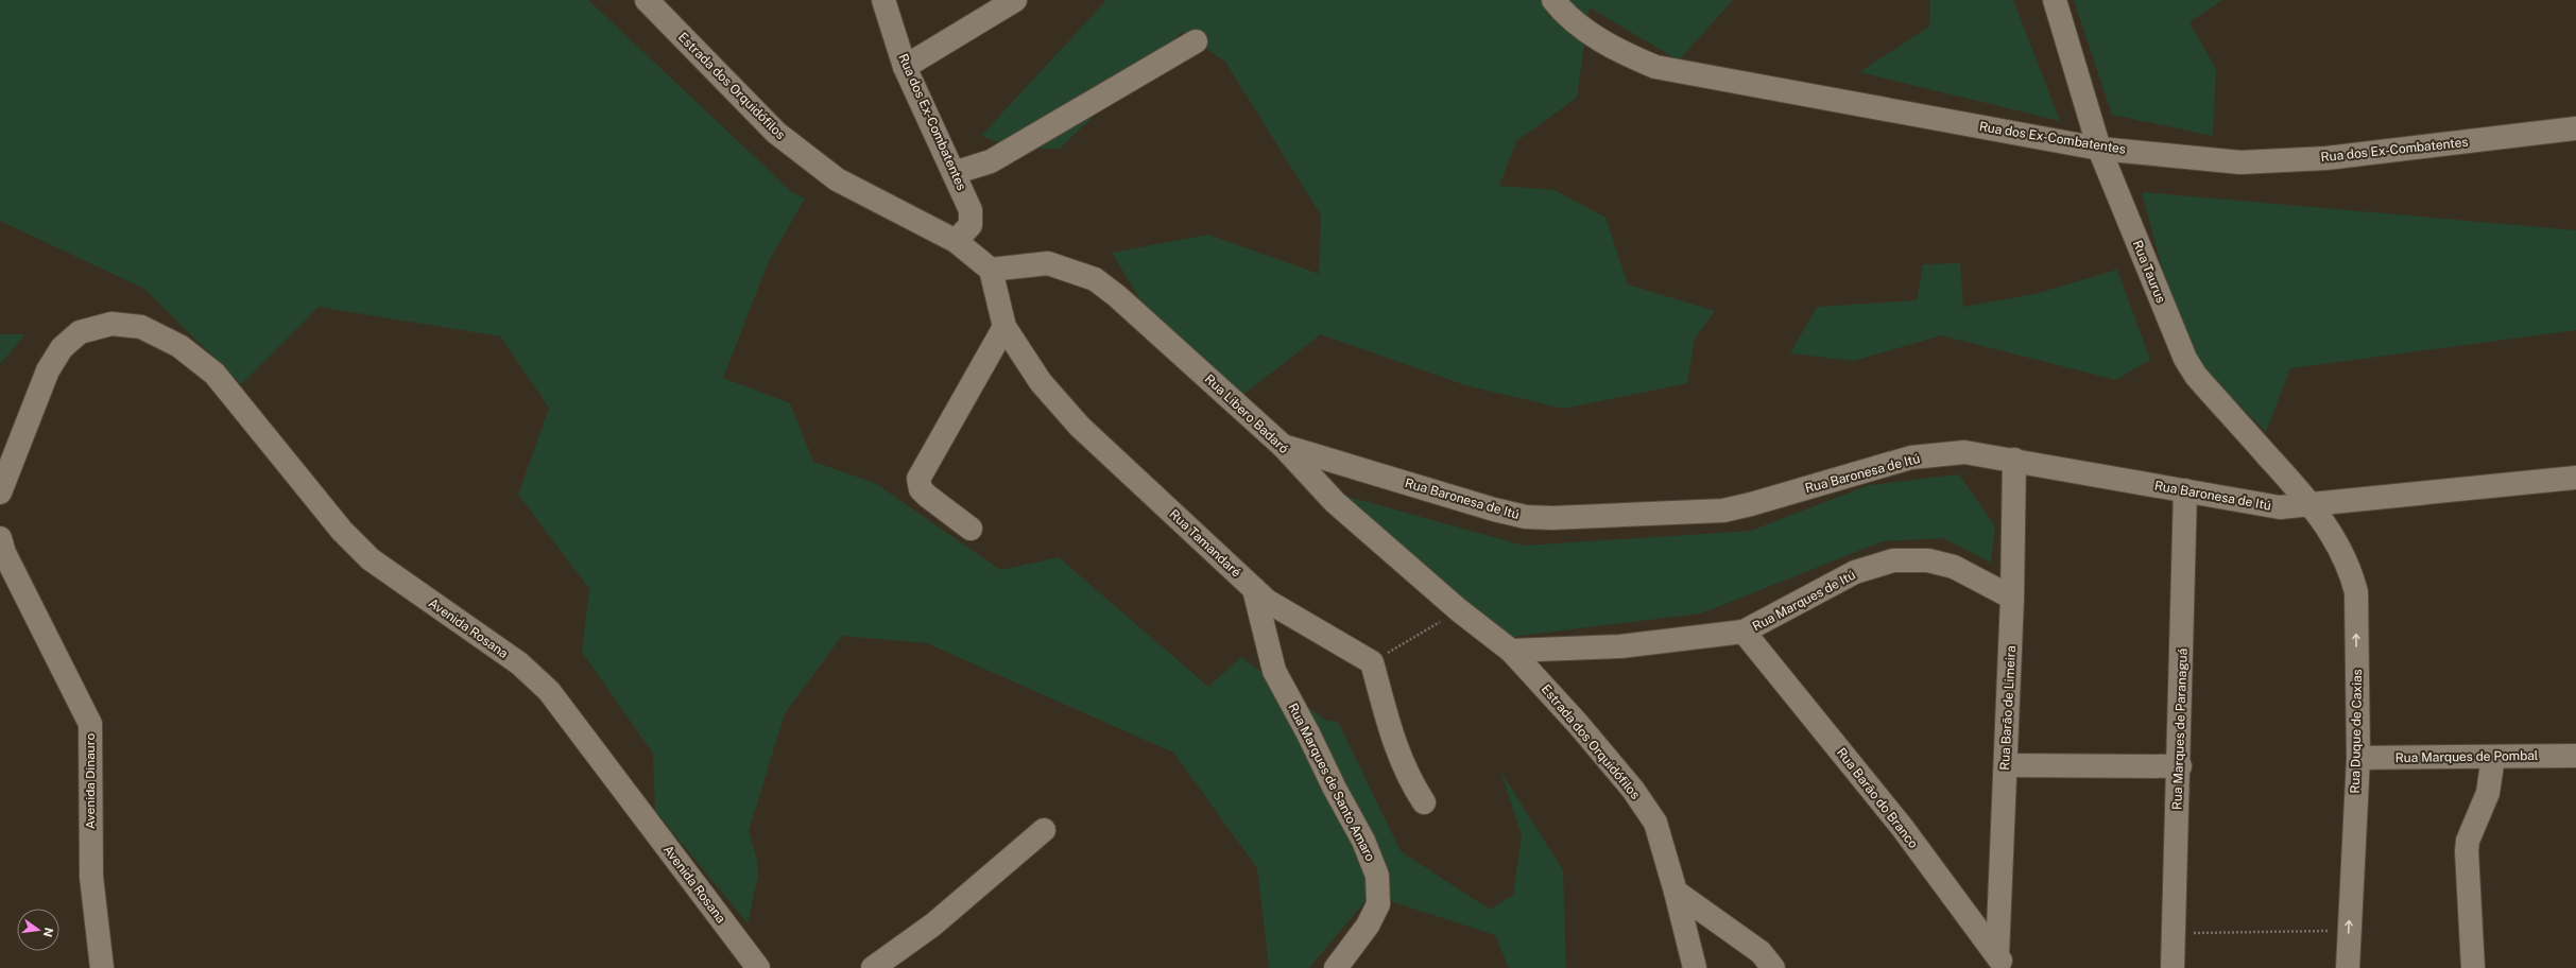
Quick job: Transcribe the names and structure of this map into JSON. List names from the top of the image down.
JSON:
{
  "streets": {
    "street": [
      "Estrada dos Orquidófilos",
      "Rua dos Ex-Combatentes",
      "Rua Taurus",
      "Rua Libero Badaró",
      "Rua Baronesa de Itú",
      "Rua Tamandaré",
      "Rua Marques de Itú",
      "Avenida Rosana",
      "Rua Barão de Limeira",
      "Rua Marques de Paranaguá",
      "Rua Duque de Caxias",
      "Rua Marques de Pombal",
      "Avenida Dinauro",
      "Rua Marques de Santo Amaro",
      "Rua Barão do Branco"
    ]
  },
  "crossings": [
    ["Estrada dos Orquidófilos", "Rua dos Ex-Combatentes"],
    ["Estrada dos Orquidófilos", "Rua Libero Badaró"],
    ["Estrada dos Orquidófilos", "Rua Marques de Itú"],
    ["Rua dos Ex-Combatentes", "Rua Taurus"],
    ["Rua Taurus", "Rua Baronesa de Itú"],
    ["Rua Taurus", "Rua Duque de Caxias"],
    ["Rua Libero Badaró", "Rua Baronesa de Itú"],
    ["Rua Libero Badaró", "Rua Tamandaré"],
    ["Rua Libero Badaró", "Rua Marques de Itú"],
    ["Rua Baronesa de Itú", "Rua Barão de Limeira"],
    ["Rua Baronesa de Itú", "Rua Marques de Paranaguá"],
    ["Rua Baronesa de Itú", "Rua Duque de Caxias"],
    ["Rua Tamandaré", "Rua Marques de Santo Amaro"],
    ["Rua Marques de Itú", "Rua Barão de Limeira"],
    ["Rua Marques de Itú", "Rua Barão do Branco"],
    ["Rua Barão de Limeira", "Rua Barão do Branco"],
    ["Rua Duque de Caxias", "Rua Marques de Pombal"]
  ],
  "north": "right"
}
